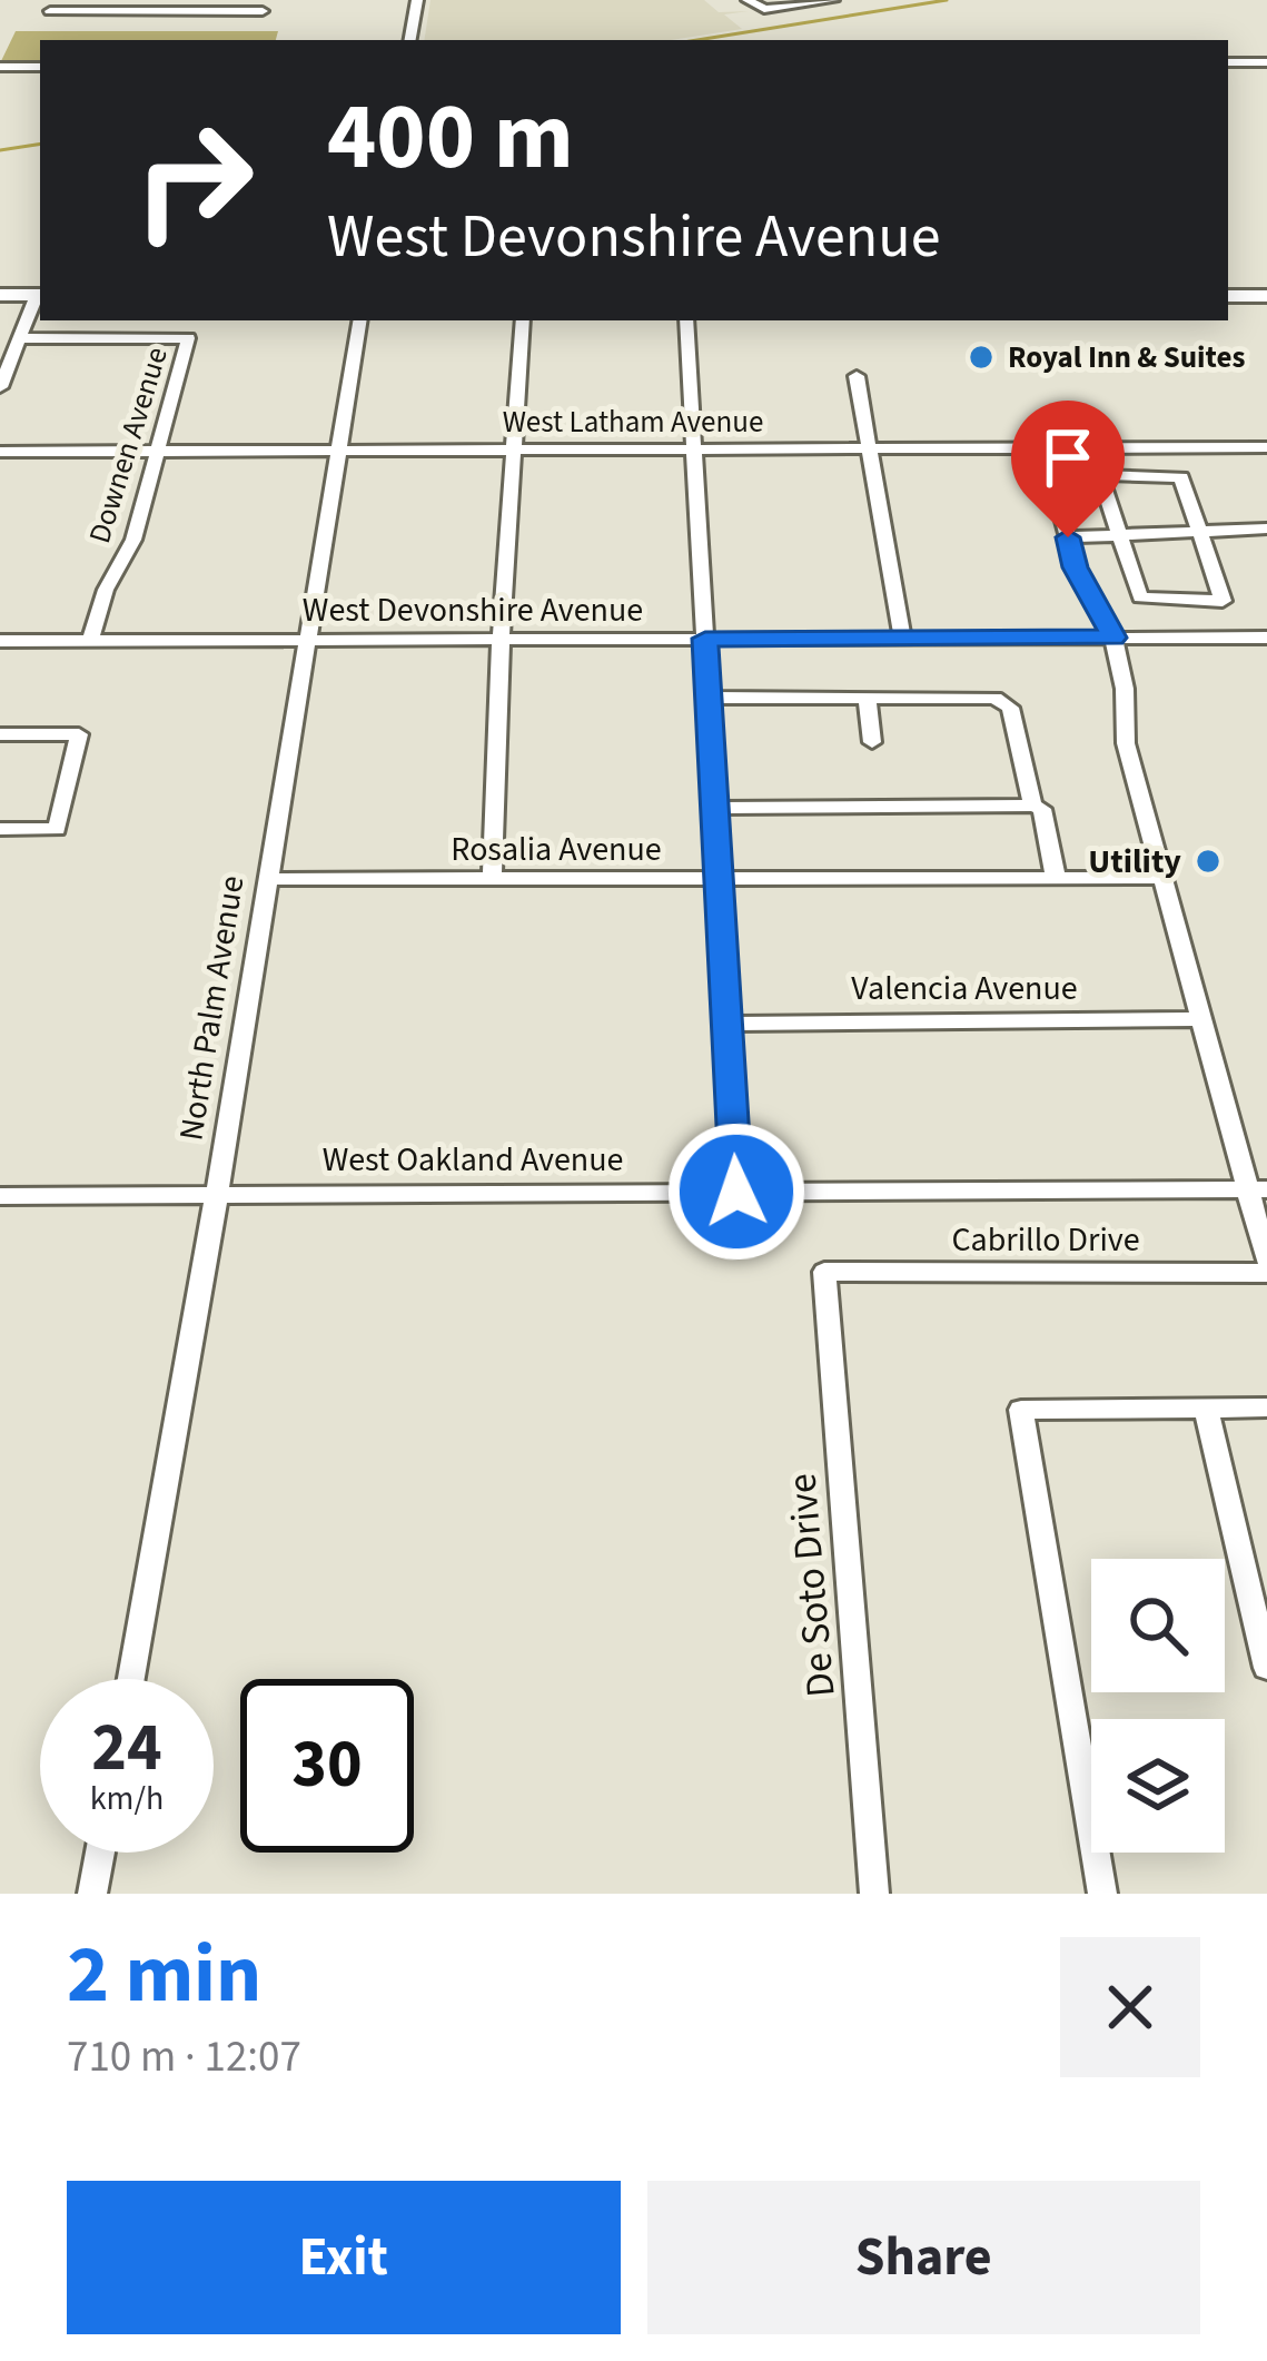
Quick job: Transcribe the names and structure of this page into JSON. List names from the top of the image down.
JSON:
{
  "streets": {
    "street": [
      "West Latham Avenue",
      "Downen Avenue",
      "West Devonshire Avenue",
      "Rosalia Avenue",
      "Valencia Avenue",
      "North Palm Avenue",
      "West Oakland Avenue",
      "Cabrillo Drive",
      "De Soto Drive"
    ]
  },
  "crossings": [
    ["West Latham Avenue", "Downen Avenue"],
    ["West Latham Avenue", "North Palm Avenue"],
    ["Downen Avenue", "West Devonshire Avenue"],
    ["West Devonshire Avenue", "North Palm Avenue"],
    ["Rosalia Avenue", "North Palm Avenue"],
    ["North Palm Avenue", "West Oakland Avenue"],
    ["Cabrillo Drive", "De Soto Drive"]
  ],
  "places": ["Royal Inn & Suites", "Utility"],
  "page": {
    "turn": ["400 m", "West Devonshire Avenue"],
    "speed": "24 km/h",
    "limit": "30",
    "heading": ["2 min", "710 m · 12:07"],
    "buttons": ["Exit", "Share"]
  }
}
